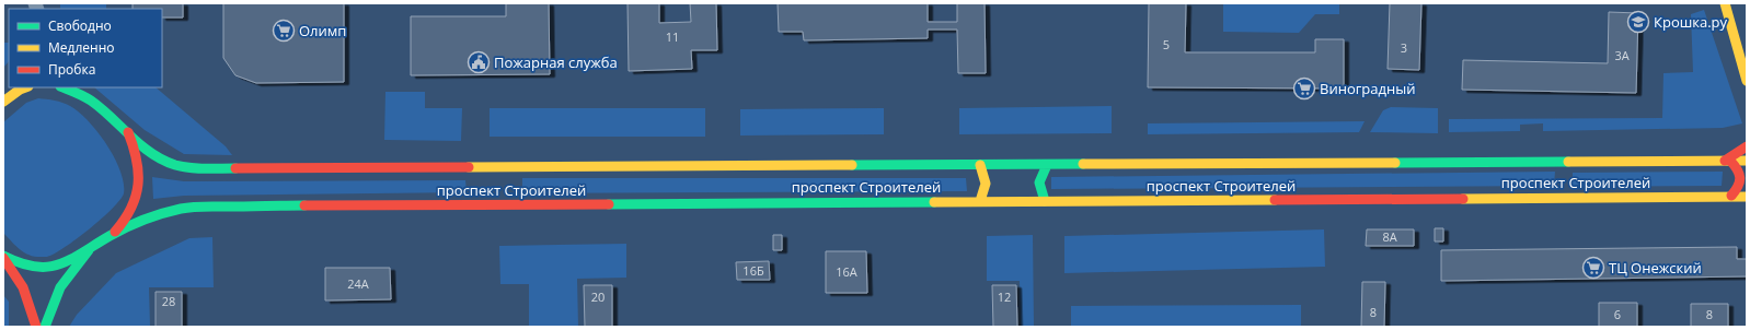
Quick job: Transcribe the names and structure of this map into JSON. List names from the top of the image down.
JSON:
{
  "streets": {
    "main road": ["проспект Строителей"]
  },
  "places": {
    "school or university": ["Крошка.ру"],
    "supermarket": ["Олимп", "Виноградный", "ТЦ Онежский"],
    "public building": ["Пожарная служба"]
  },
  "house_numbers": [
    "11",
    "5",
    "3",
    "3А",
    "8А",
    "16Б",
    "16А",
    "24А",
    "20",
    "12",
    "28",
    "8",
    "6",
    "8"
  ],
  "legend": ["Свободно", "Медленно", "Пробка"]
}
